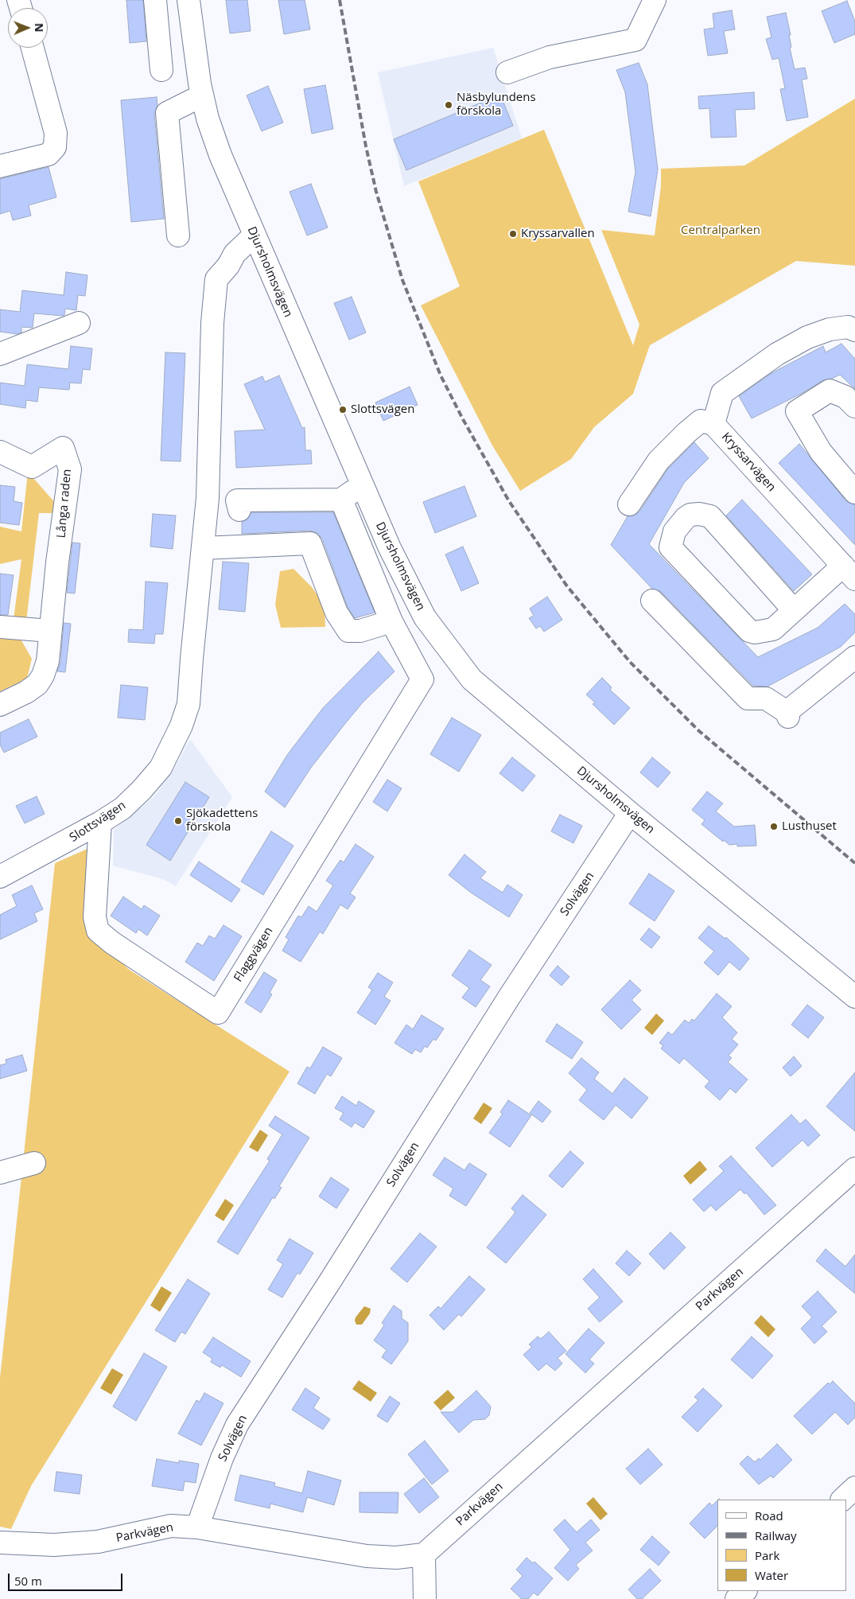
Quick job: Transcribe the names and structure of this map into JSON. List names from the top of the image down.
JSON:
{
  "streets": {
    "street": [
      "Djursholmsvägen",
      "Kryssarvägen",
      "Långa raden",
      "Slottsvägen",
      "Solvägen",
      "Flaggvägen",
      "Parkvägen"
    ]
  },
  "crossings": [
    ["Djursholmsvägen", "Slottsvägen"],
    ["Djursholmsvägen", "Solvägen"],
    ["Slottsvägen", "Flaggvägen"],
    ["Solvägen", "Parkvägen"]
  ],
  "parks": ["Centralparken"],
  "places": [
    "Näsbylundens förskola",
    "Kryssarvallen",
    "Slottsvägen",
    "Sjökadettens förskola",
    "Lusthuset"
  ],
  "legend": [
    "Road",
    "Railway",
    "Park",
    "Water"
  ],
  "scale_bar": "50 m",
  "north": "right"
}
